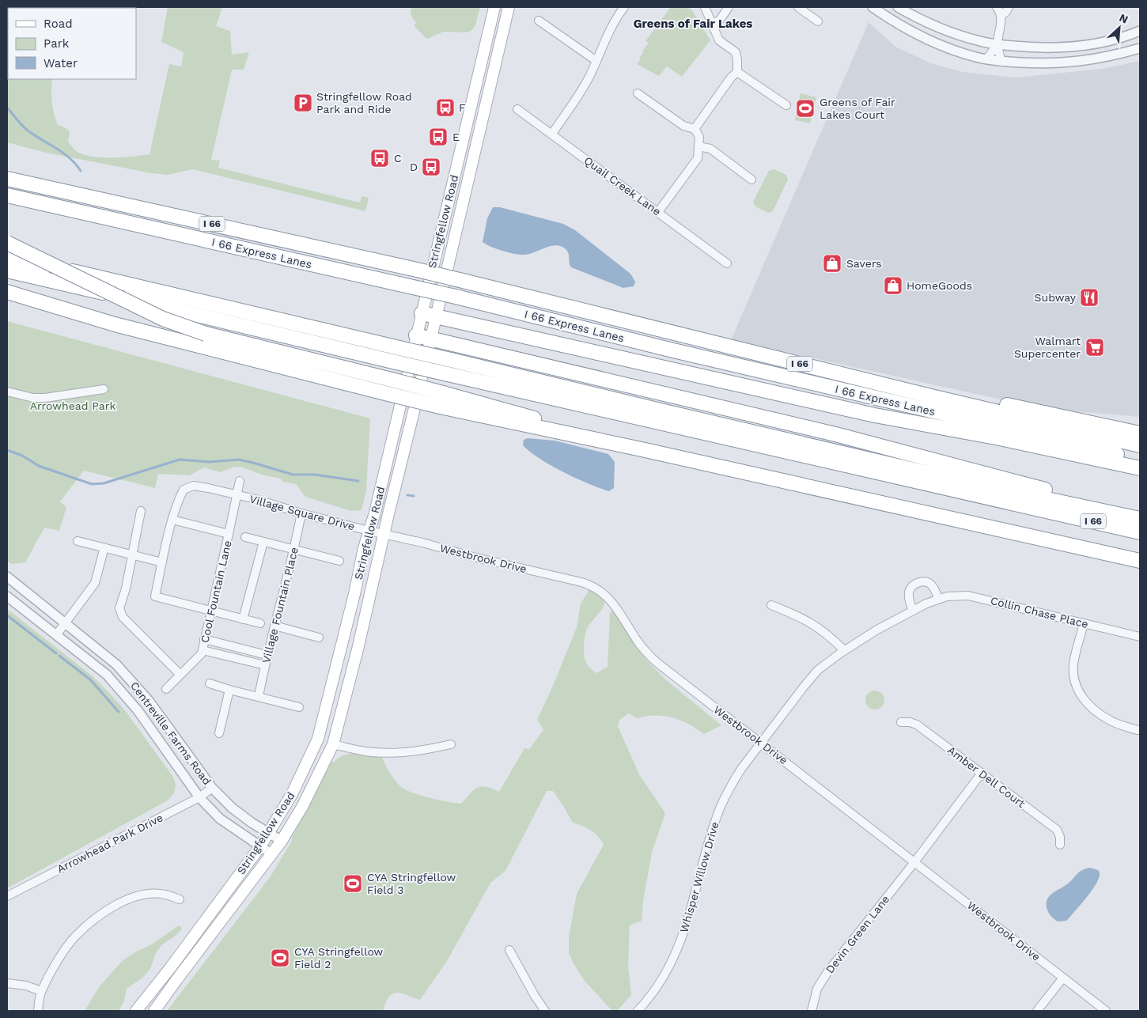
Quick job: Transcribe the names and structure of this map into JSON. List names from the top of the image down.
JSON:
{
  "streets": {
    "highway": ["I 66", "I 66 Express Lanes"],
    "main road": ["Stringfellow Road"],
    "street": [
      "Quail Creek Lane",
      "Village Square Drive",
      "Westbrook Drive",
      "Cool Fountain Lane",
      "Village Fountain Place",
      "Collin Chase Place",
      "Centreville Farms Road",
      "Amber Dell Court",
      "Arrowhead Park Drive",
      "Whisper Willow Drive",
      "Devin Green Lane"
    ]
  },
  "crossings": [
    ["Stringfellow Road", "Village Square Drive"],
    ["Stringfellow Road", "Westbrook Drive"],
    ["Stringfellow Road", "Centreville Farms Road"],
    ["Village Square Drive", "Westbrook Drive"],
    ["Village Square Drive", "Cool Fountain Lane"],
    ["Village Square Drive", "Village Fountain Place"],
    ["Westbrook Drive", "Collin Chase Place"],
    ["Westbrook Drive", "Whisper Willow Drive"],
    ["Westbrook Drive", "Devin Green Lane"],
    ["Collin Chase Place", "Whisper Willow Drive"],
    ["Centreville Farms Road", "Arrowhead Park Drive"],
    ["Amber Dell Court", "Devin Green Lane"]
  ],
  "districts": ["Greens of Fair Lakes"],
  "parks": ["Arrowhead Park"],
  "places": {
    "parking": ["Stringfellow Road Park and Ride"],
    "bus stop": [
      "F",
      "E",
      "C",
      "D"
    ],
    "sports": ["Greens of Fair Lakes Court", "CYA Stringfellow Field 3", "CYA Stringfellow Field 2"],
    "shop": ["Savers", "HomeGoods"],
    "restaurant": ["Subway"],
    "supermarket": ["Walmart Supercenter"]
  },
  "legend": ["Road", "Park", "Water"],
  "north": "top right"
}
